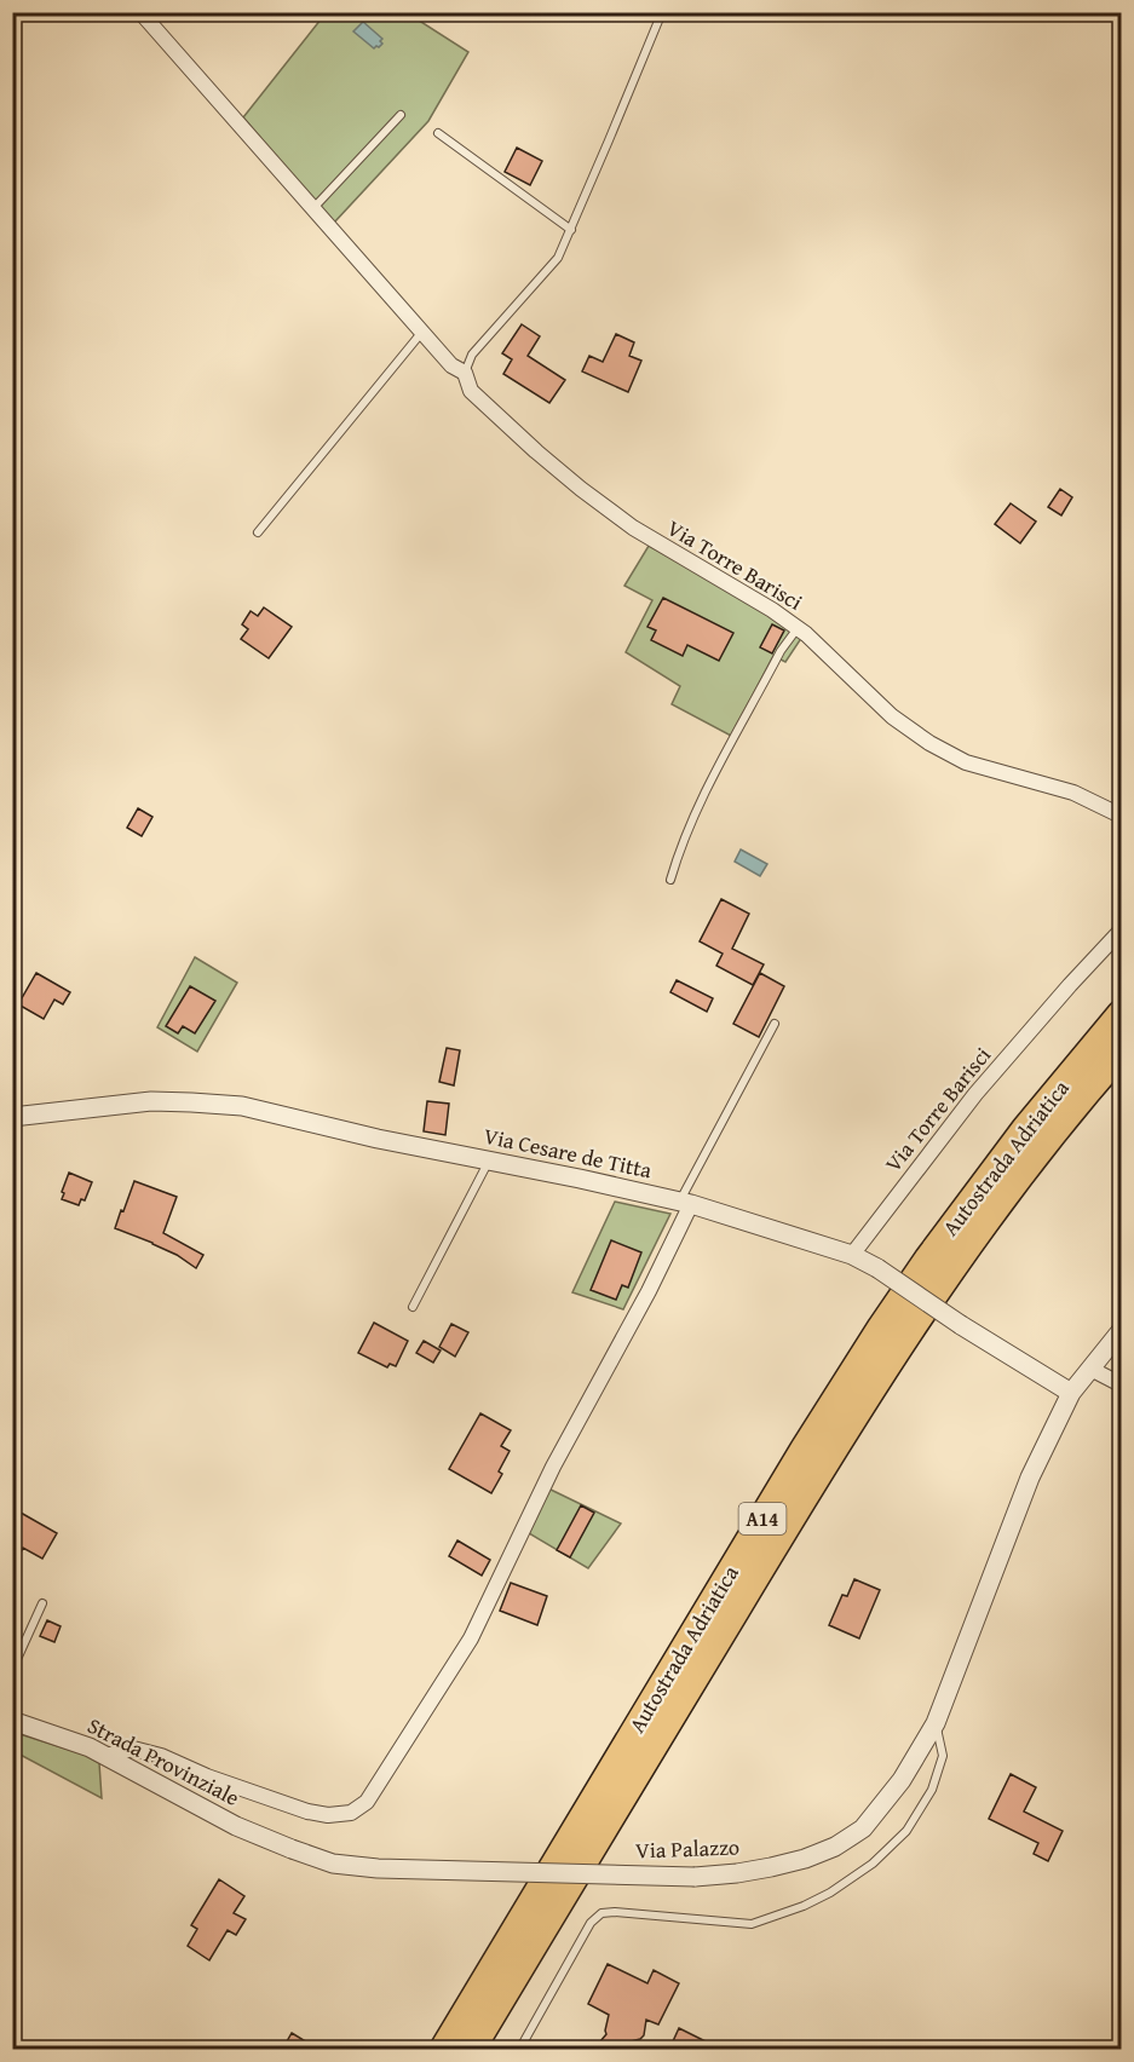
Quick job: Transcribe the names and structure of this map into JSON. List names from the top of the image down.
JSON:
{
  "streets": {
    "highway": ["Autostrada Adriatica", "A14"],
    "street": [
      "Via Torre Barisci",
      "Via Cesare de Titta",
      "Strada Provinziale",
      "Via Palazzo"
    ]
  },
  "crossings": [
    ["Via Torre Barisci", "Via Cesare de Titta"],
    ["Via Cesare de Titta", "Via Palazzo"],
    ["Strada Provinziale", "Via Palazzo"]
  ]
}
